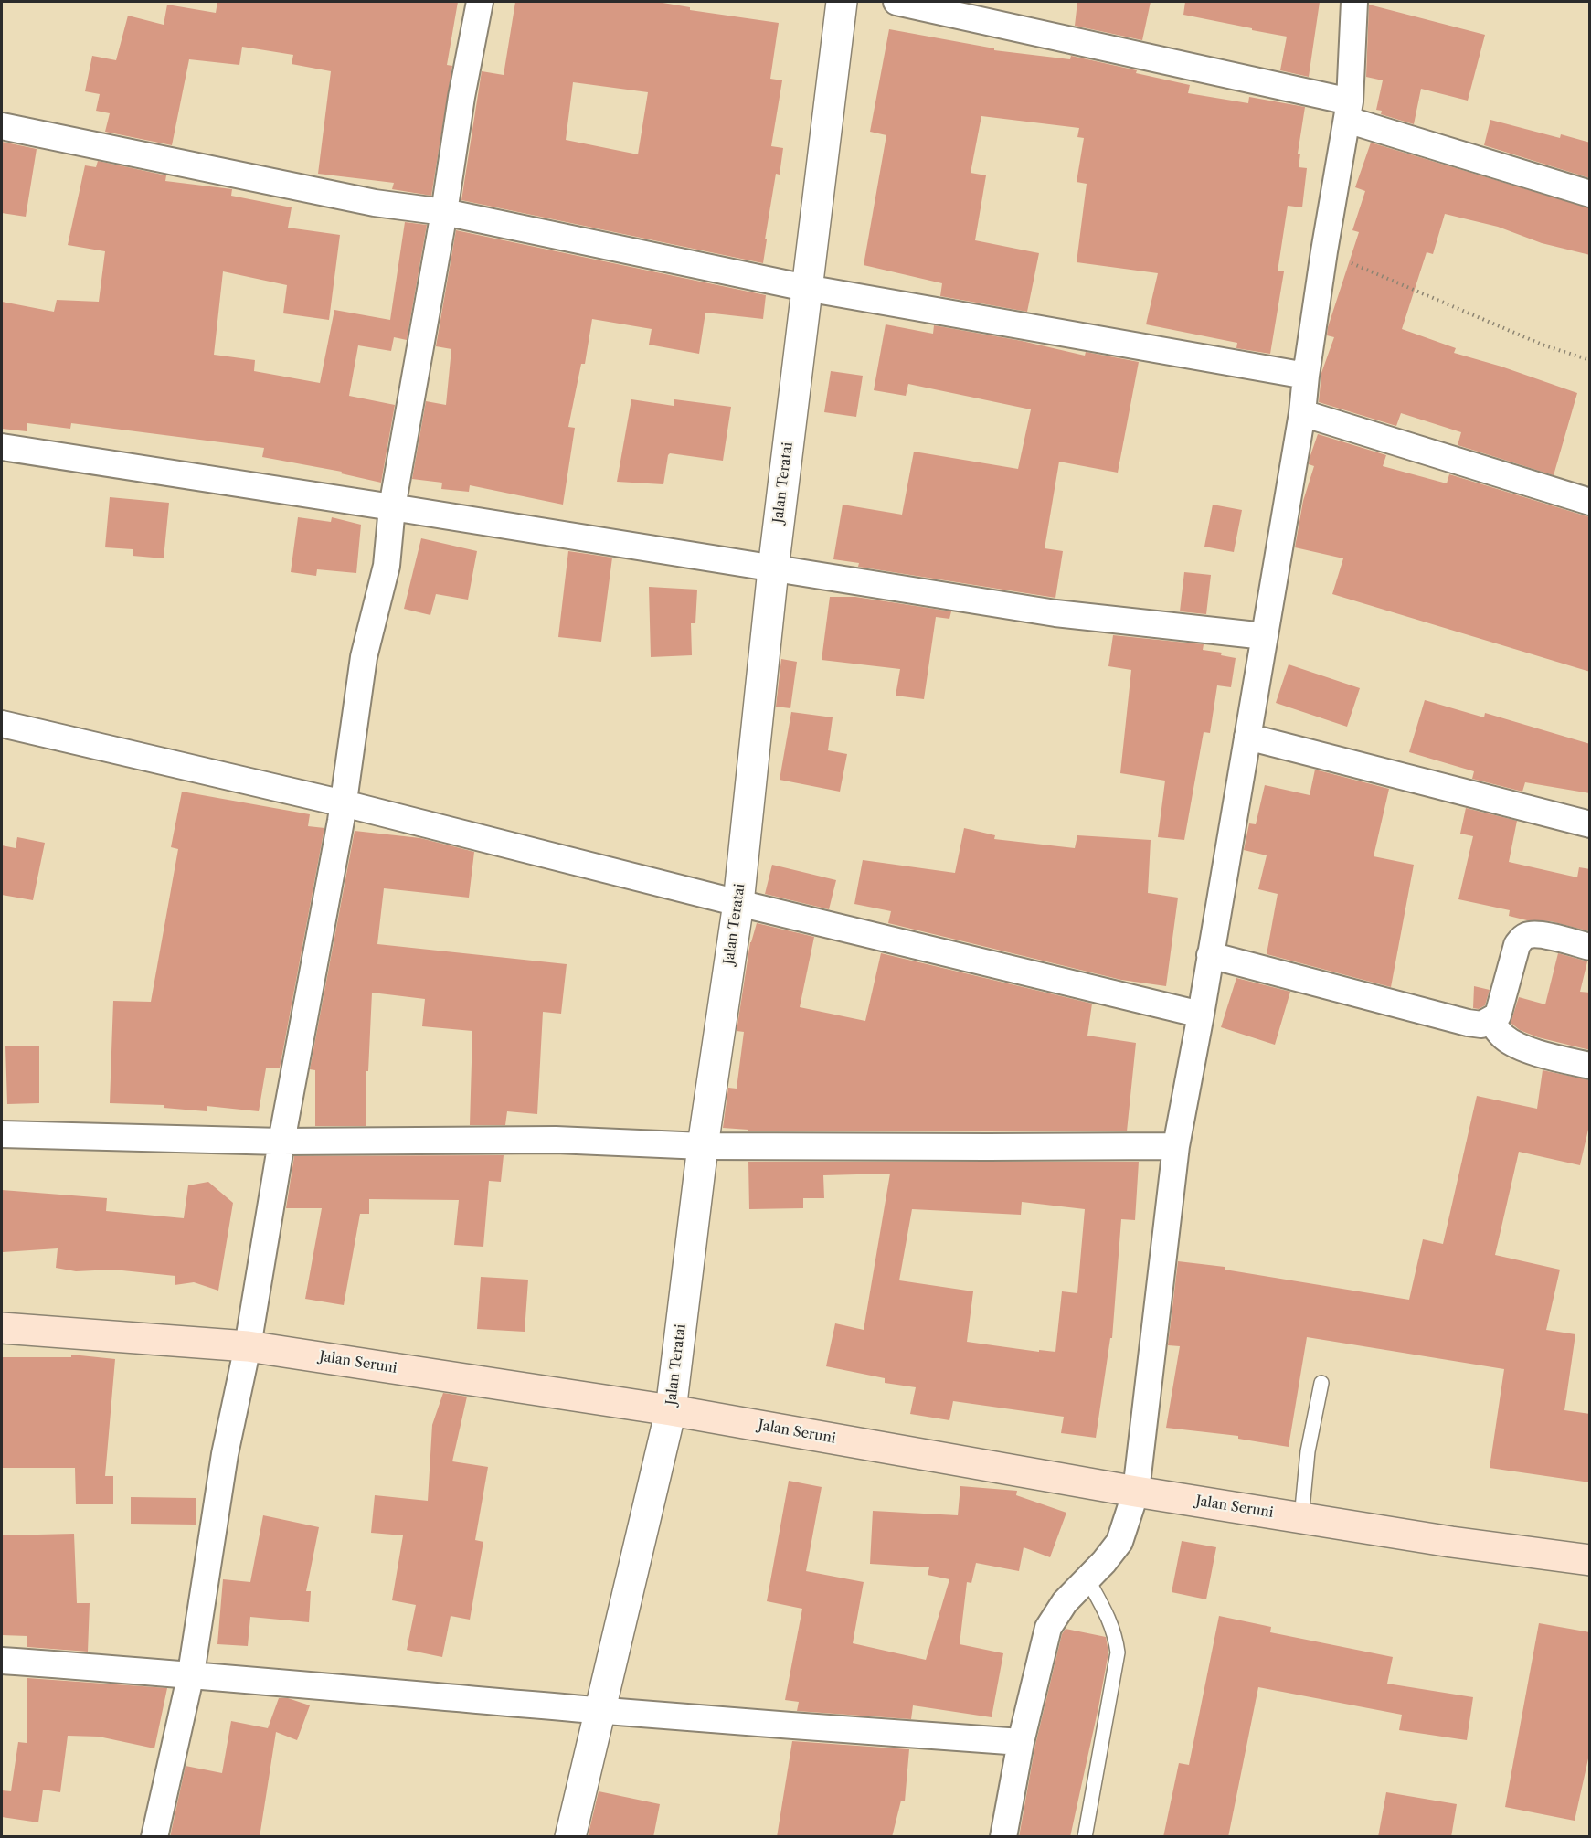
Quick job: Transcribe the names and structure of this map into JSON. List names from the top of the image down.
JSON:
{
  "streets": {
    "main road": ["Jalan Seruni"],
    "street": ["Jalan Teratai"]
  },
  "crossings": [
    ["Jalan Teratai", "Jalan Seruni"]
  ]
}
